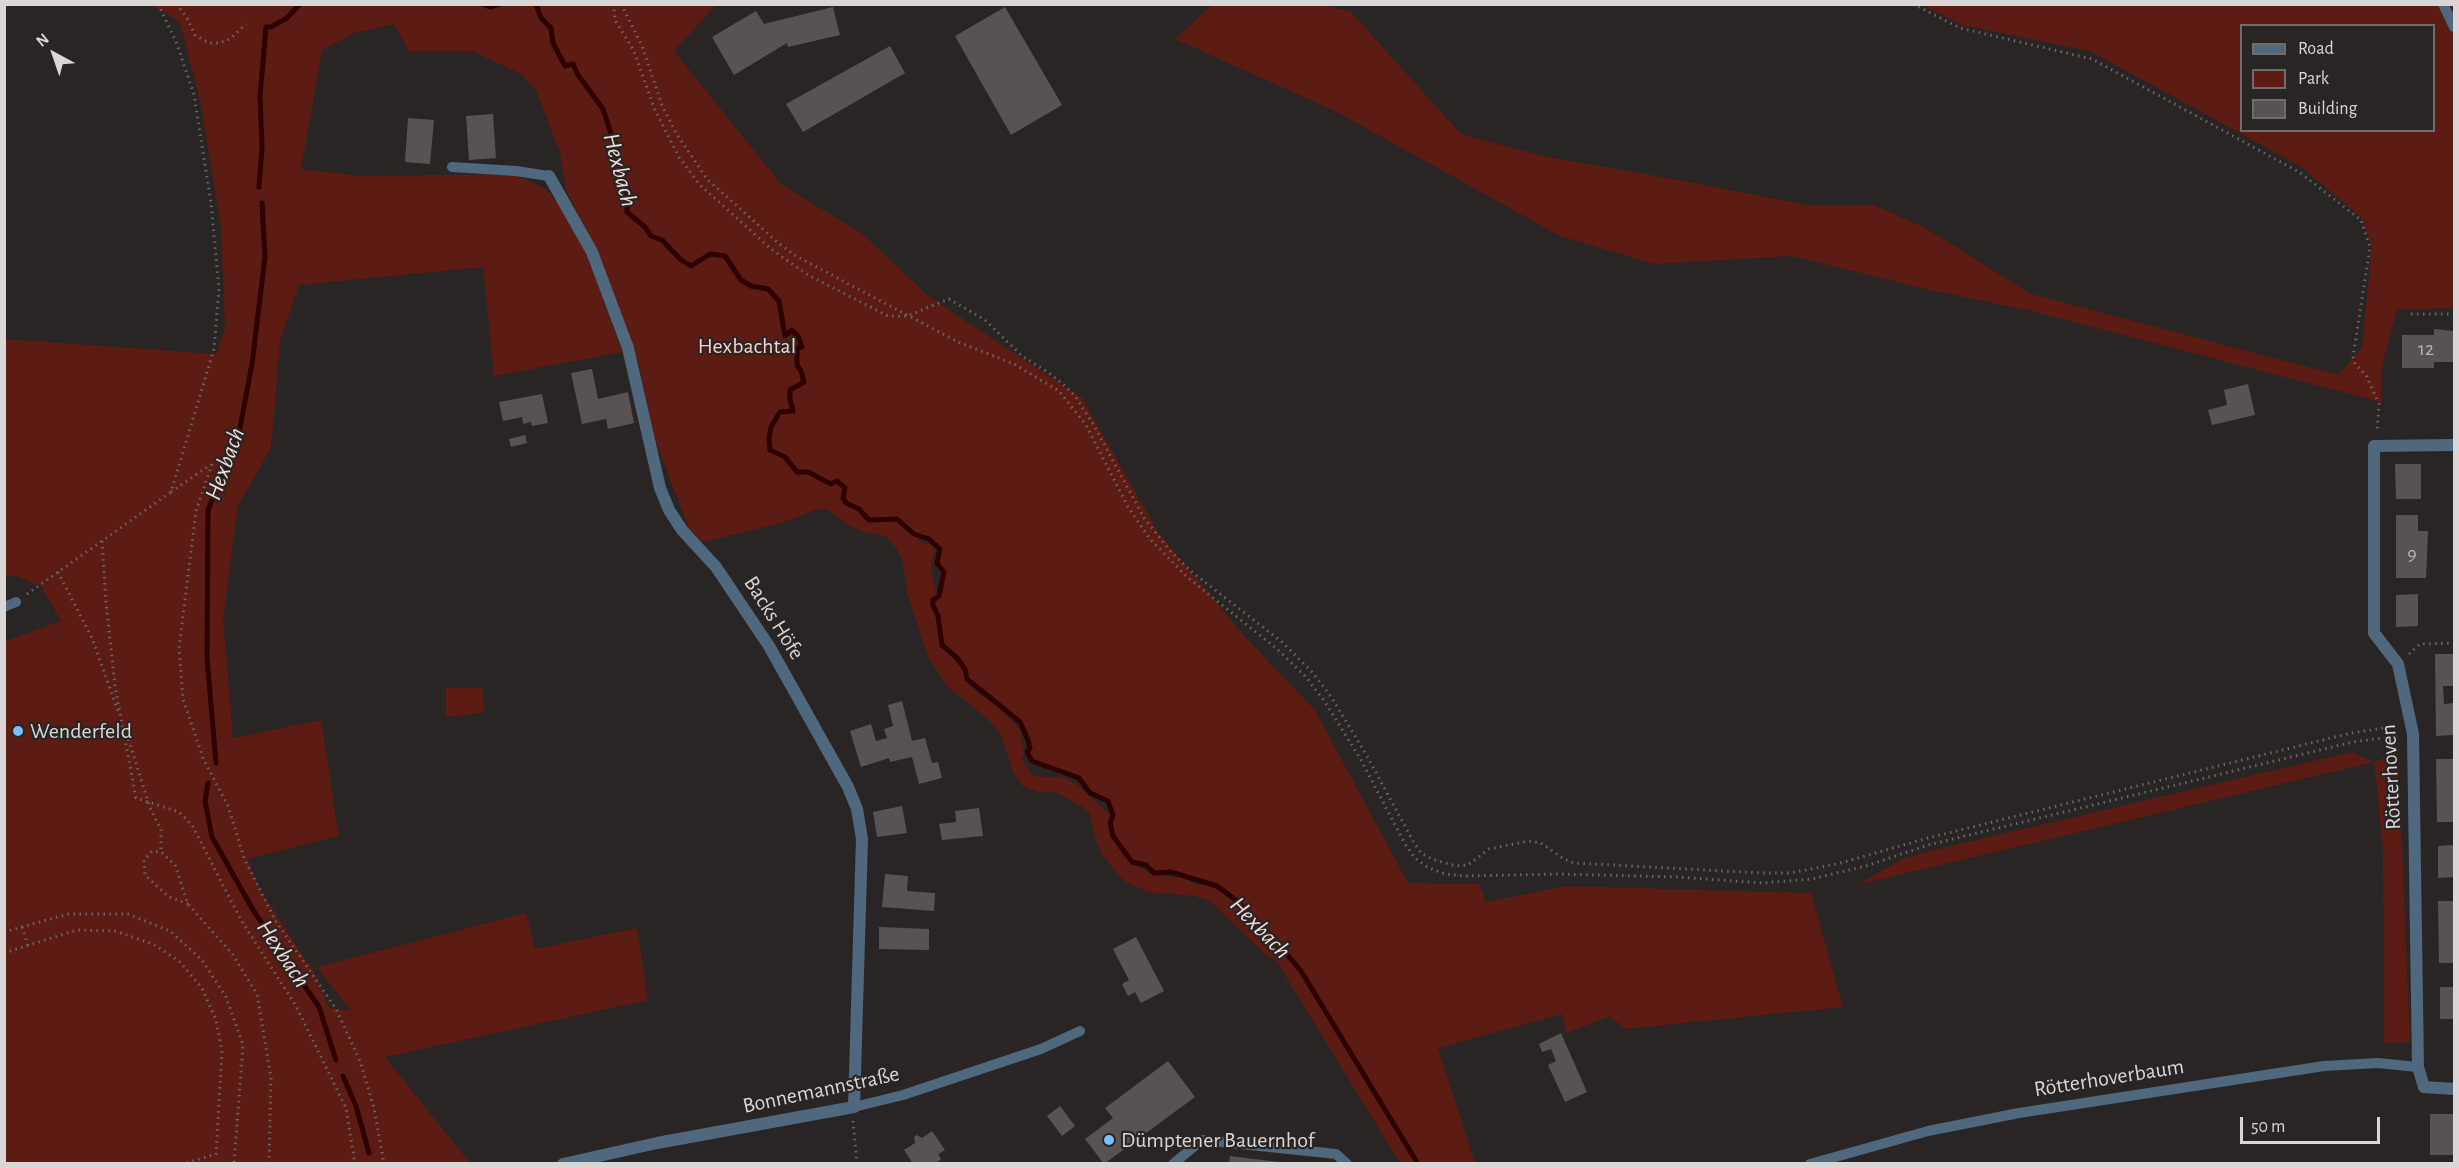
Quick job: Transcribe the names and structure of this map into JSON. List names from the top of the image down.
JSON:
{
  "streets": {
    "street": ["Backs Höfe", "Rötterhoven", "Bonnemannstraße"],
    "lane": ["Rötterhoverbaum"]
  },
  "crossings": [
    ["Backs Höfe", "Bonnemannstraße"],
    ["Rötterhoven", "Rötterhoverbaum"]
  ],
  "water": ["Hexbach"],
  "parks": ["Hexbachtal"],
  "places": ["Wenderfeld", "Dümptener Bauernhof"],
  "house_numbers": ["12", "9"],
  "legend": ["Road", "Park", "Building"],
  "scale_bar": "50 m",
  "north": "top left"
}
